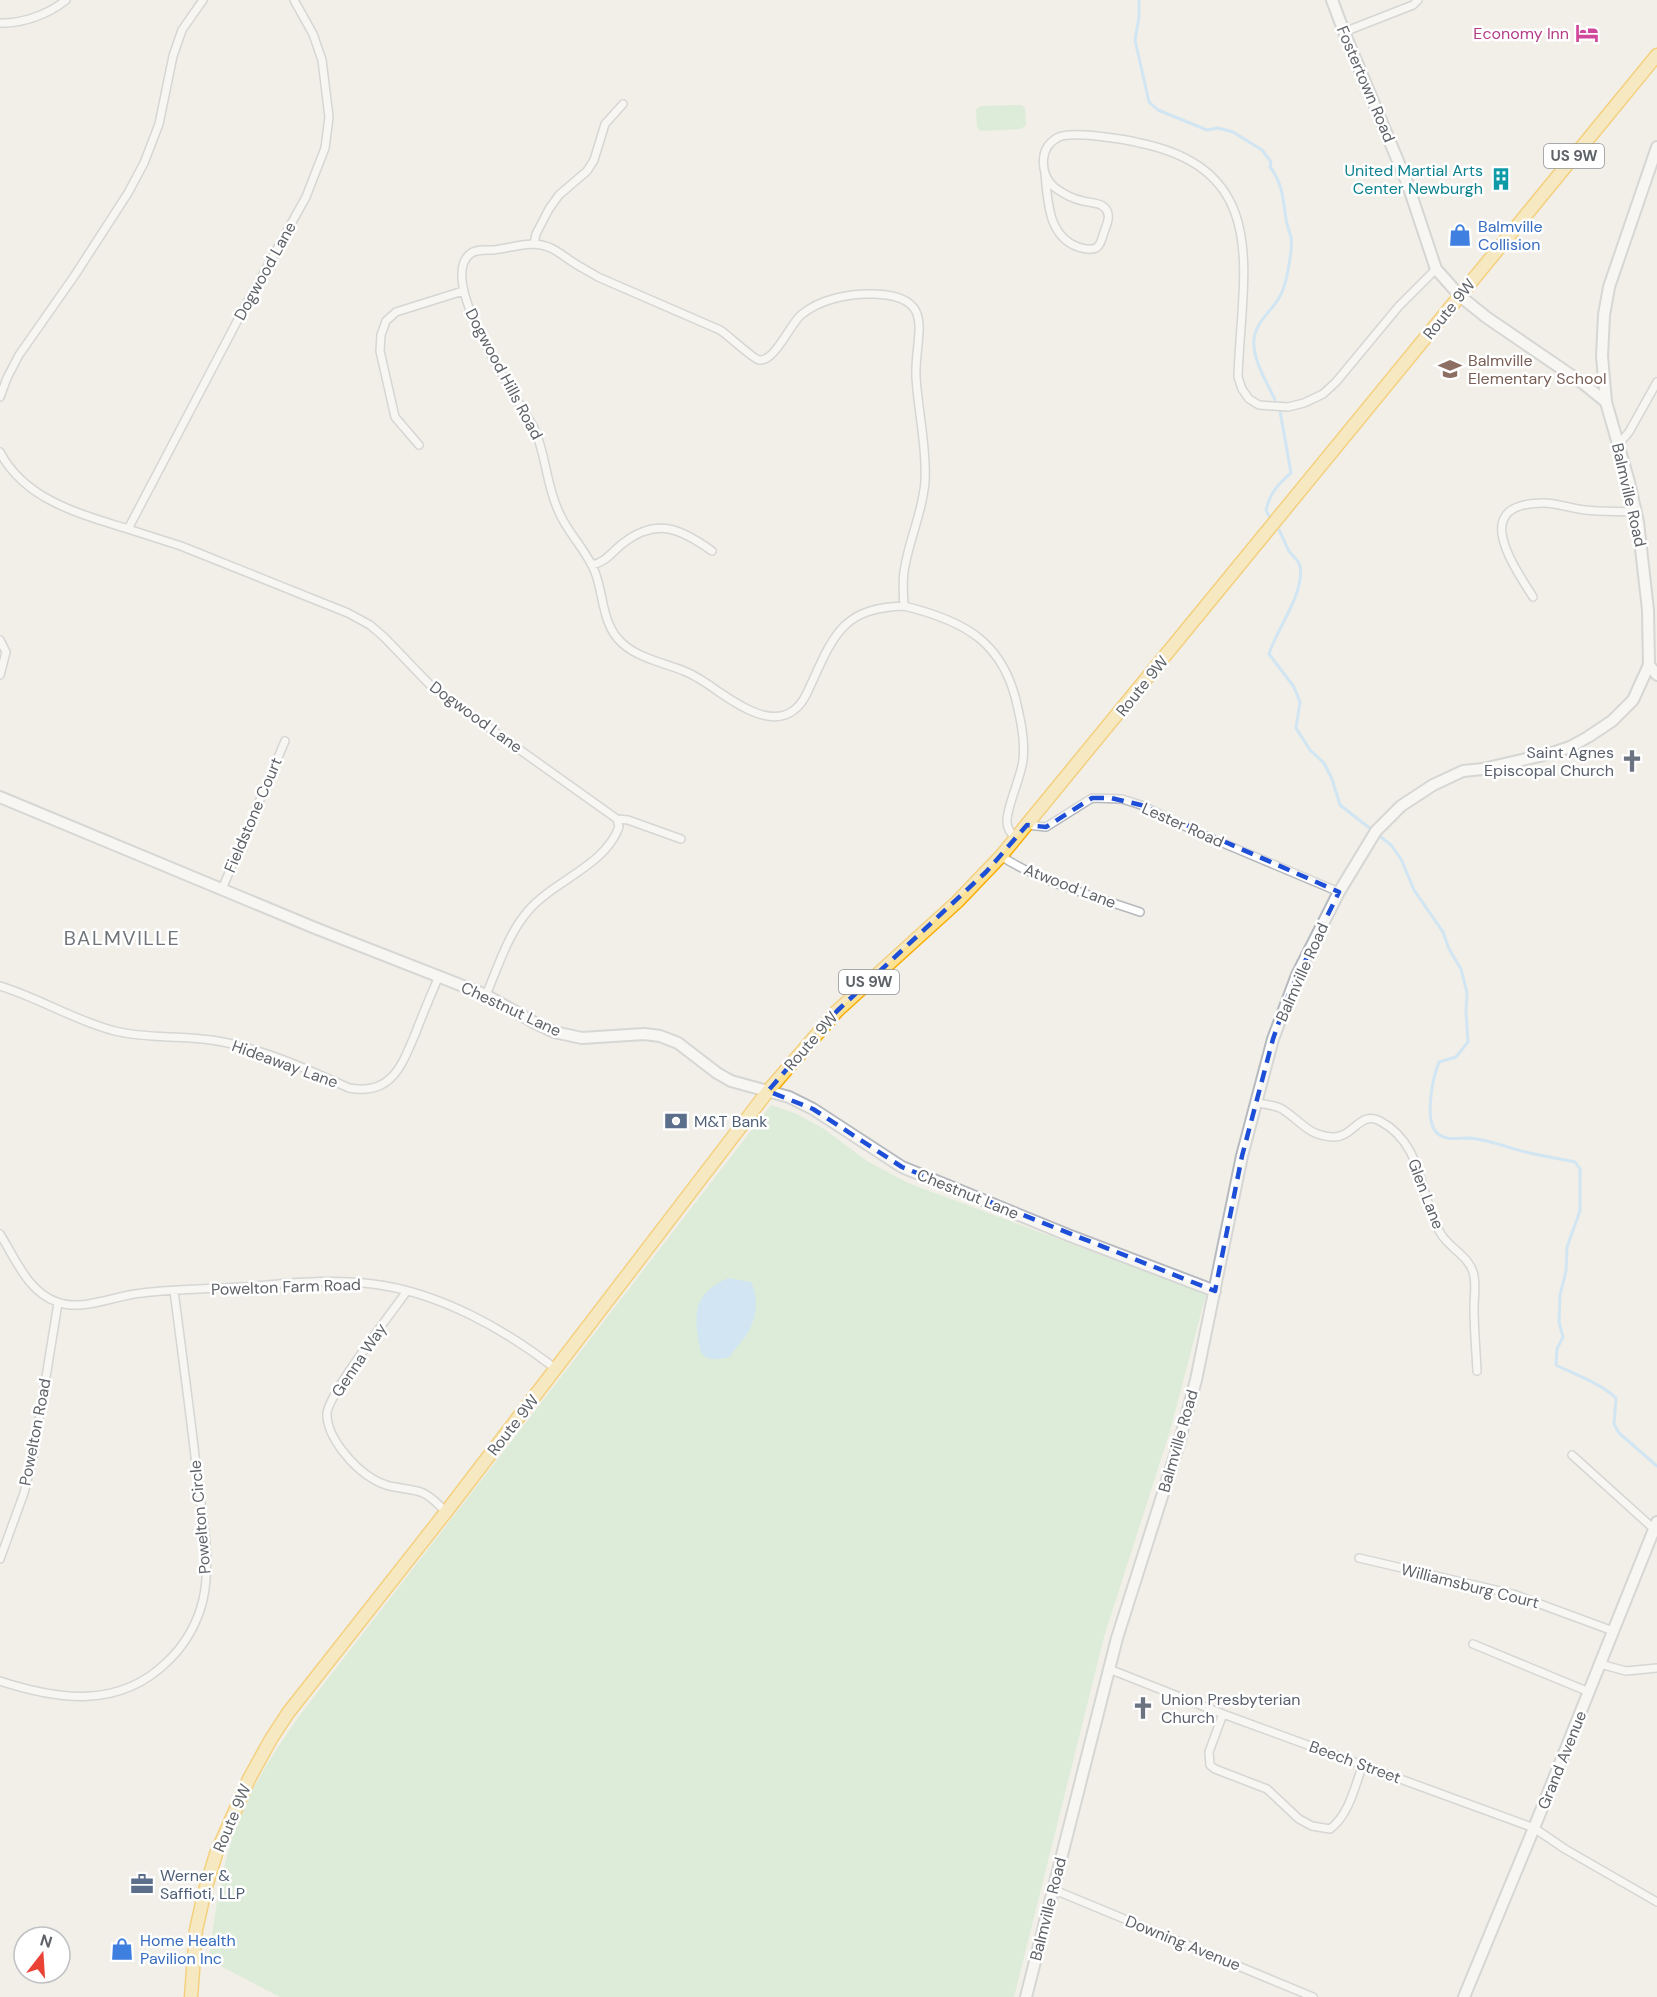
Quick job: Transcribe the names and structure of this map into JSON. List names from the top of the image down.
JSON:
{
  "streets": {
    "highway": ["US 9W", "Route 9W"],
    "street": [
      "Fostertown Road",
      "Dogwood Lane",
      "Dogwood Hills Road",
      "Balmville Road",
      "Fieldstone Court",
      "Lester Road",
      "Atwood Lane",
      "Chestnut Lane",
      "Hideaway Lane",
      "Glen Lane",
      "Powelton Farm Road",
      "Genna Way",
      "Powelton Road",
      "Powelton Circle",
      "Williamsburg Court",
      "Grand Avenue",
      "Beech Street",
      "Downing Avenue"
    ]
  },
  "crossings": [
    ["Fostertown Road", "Route 9W"],
    ["Fostertown Road", "Balmville Road"],
    ["Route 9W", "Dogwood Hills Road"],
    ["Route 9W", "Lester Road"],
    ["Route 9W", "Atwood Lane"],
    ["Route 9W", "Chestnut Lane"],
    ["Route 9W", "Powelton Farm Road"],
    ["Route 9W", "Genna Way"],
    ["Balmville Road", "Lester Road"],
    ["Balmville Road", "Chestnut Lane"],
    ["Balmville Road", "Glen Lane"],
    ["Balmville Road", "Beech Street"],
    ["Balmville Road", "Downing Avenue"],
    ["Fieldstone Court", "Chestnut Lane"],
    ["Chestnut Lane", "Hideaway Lane"],
    ["Powelton Farm Road", "Genna Way"],
    ["Powelton Farm Road", "Powelton Road"],
    ["Powelton Farm Road", "Powelton Circle"],
    ["Williamsburg Court", "Grand Avenue"],
    ["Grand Avenue", "Beech Street"]
  ],
  "districts": ["BALMVILLE"],
  "places": {
    "hotel": ["Economy Inn"],
    "building": ["United Martial Arts Center Newburgh"],
    "shop": ["Balmville Collision", "Home Health Pavilion Inc"],
    "school or university": ["Balmville Elementary School"],
    "church": ["Saint Agnes Episcopal Church", "Union Presbyterian Church"],
    "bank": ["M&T Bank"],
    "office": ["Werner & Saffioti, LLP"]
  },
  "north": "top"
}
